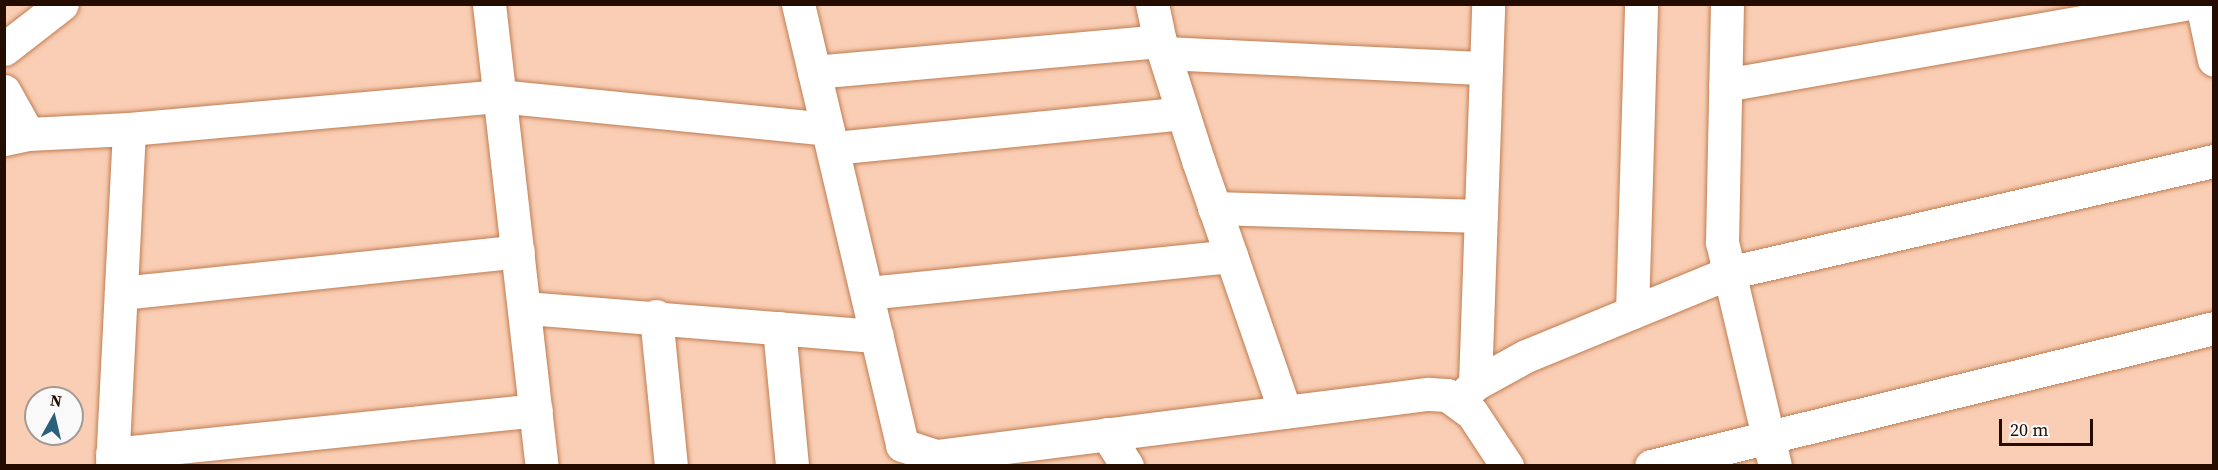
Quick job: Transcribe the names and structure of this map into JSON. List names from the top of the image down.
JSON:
{
  "scale_bar": "20 m",
  "north": "top"
}
